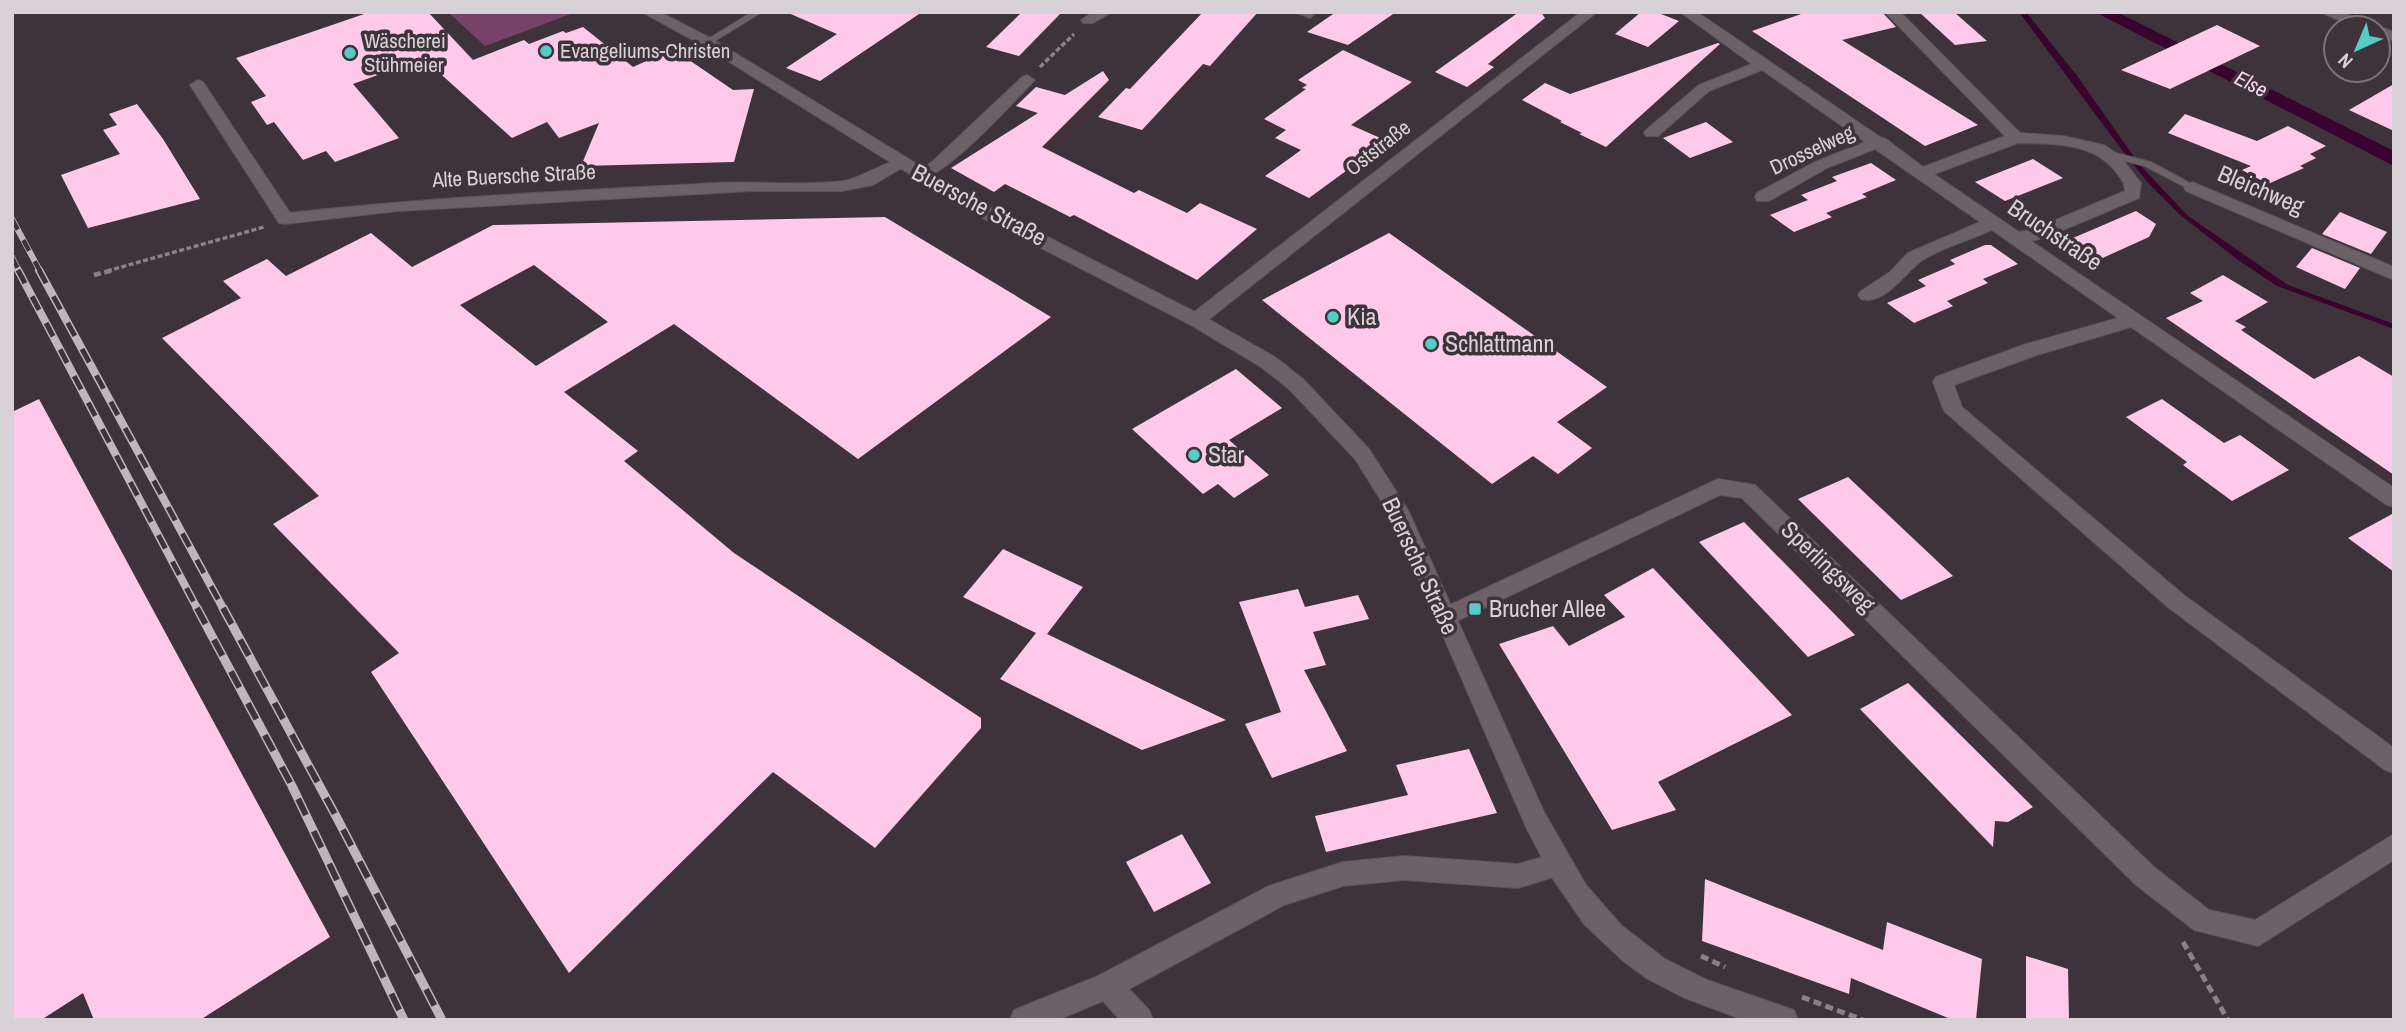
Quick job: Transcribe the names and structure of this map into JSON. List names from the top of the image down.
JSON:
{
  "streets": {
    "street": [
      "Oststraße",
      "Drosselweg",
      "Alte Buersche Straße",
      "Bleichweg",
      "Buersche Straße",
      "Bruchstraße",
      "Sperlingsweg"
    ]
  },
  "crossings": [
    ["Oststraße", "Buersche Straße"],
    ["Drosselweg", "Bruchstraße"],
    ["Alte Buersche Straße", "Buersche Straße"],
    ["Buersche Straße", "Sperlingsweg"]
  ],
  "water": ["Else"],
  "places": {
    "other": [
      "Evangeliums-Christen",
      "Wäscherei Stühmeier",
      "Kia",
      "Schlattmann",
      "Star"
    ],
    "transit": ["Brucher Allee"]
  },
  "north": "bottom left"
}
